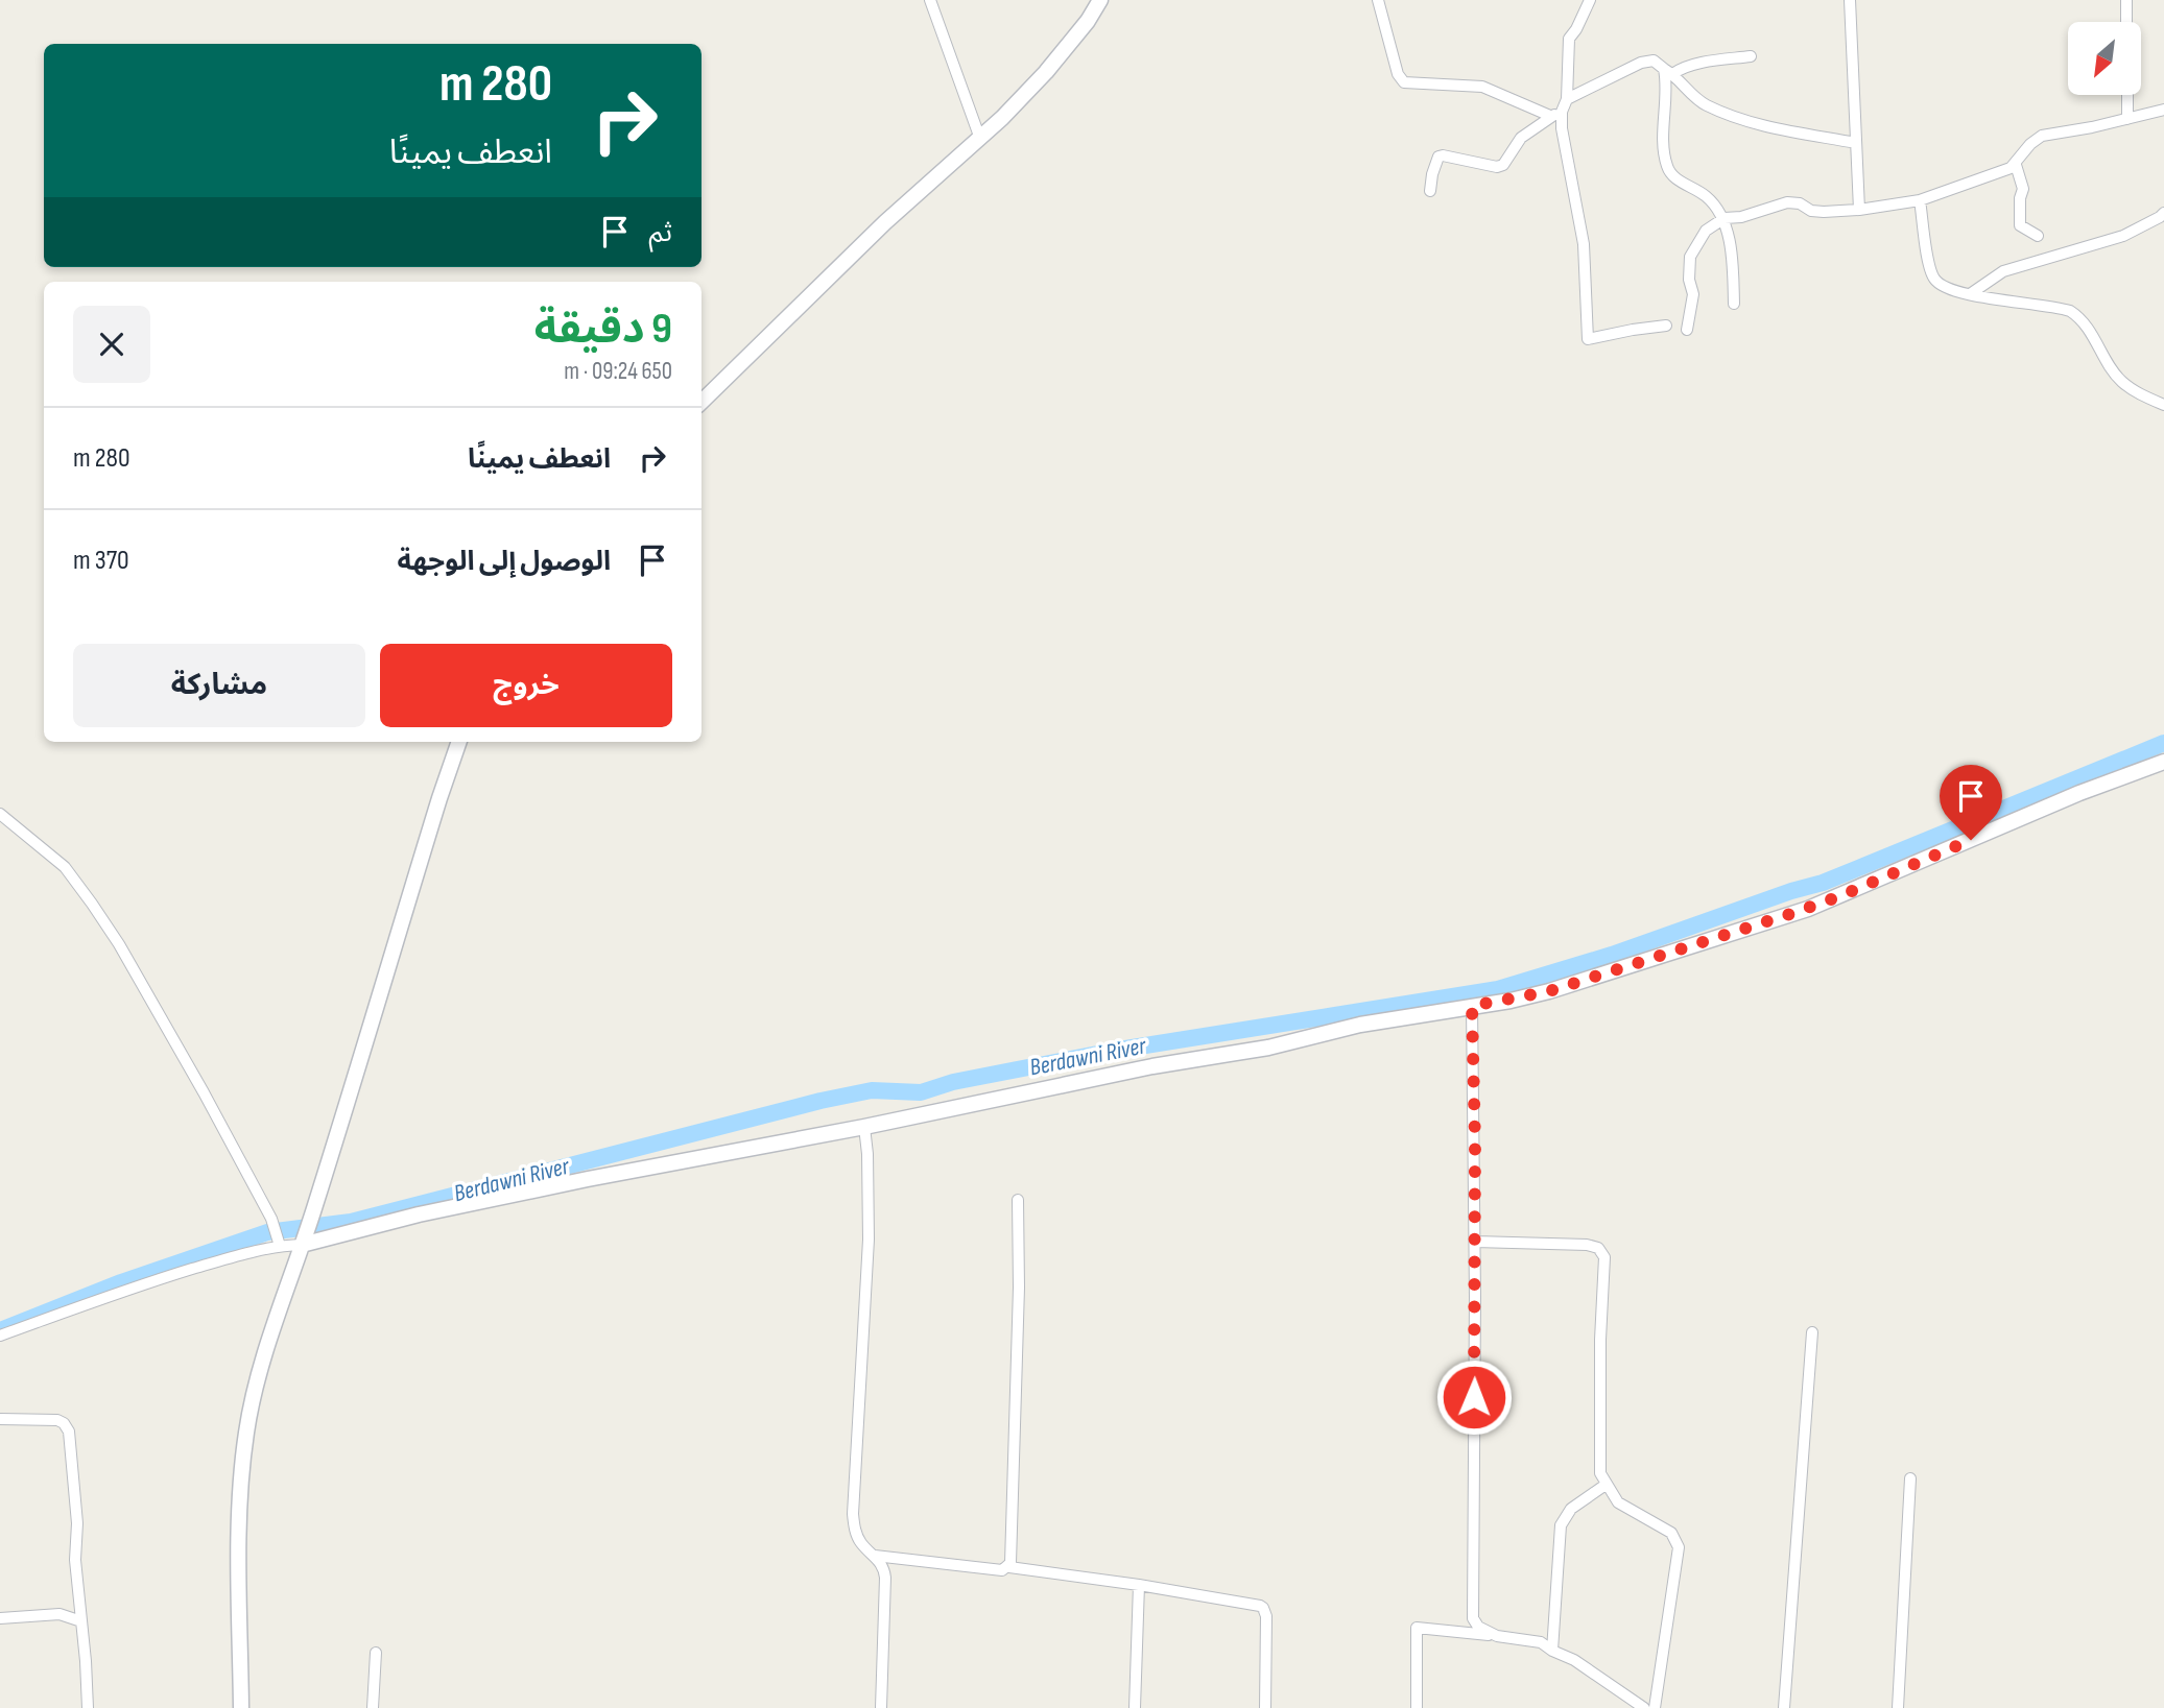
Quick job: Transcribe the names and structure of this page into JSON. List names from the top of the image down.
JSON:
{
  "water": ["Berdawni River"],
  "north": "bottom left",
  "page": {
    "turn": ["280 m", "انعطف يمينًا"],
    "then": "ثم",
    "heading": ["9 دقيقة", "650 m · 09:24"],
    "list": [
      {
        "name": "انعطف يمينًا",
        "value": "280 m"
      },
      {
        "name": "الوصول إلى الوجهة",
        "value": "370 m"
      }
    ],
    "buttons": ["خروج", "مشاركة"]
  }
}
